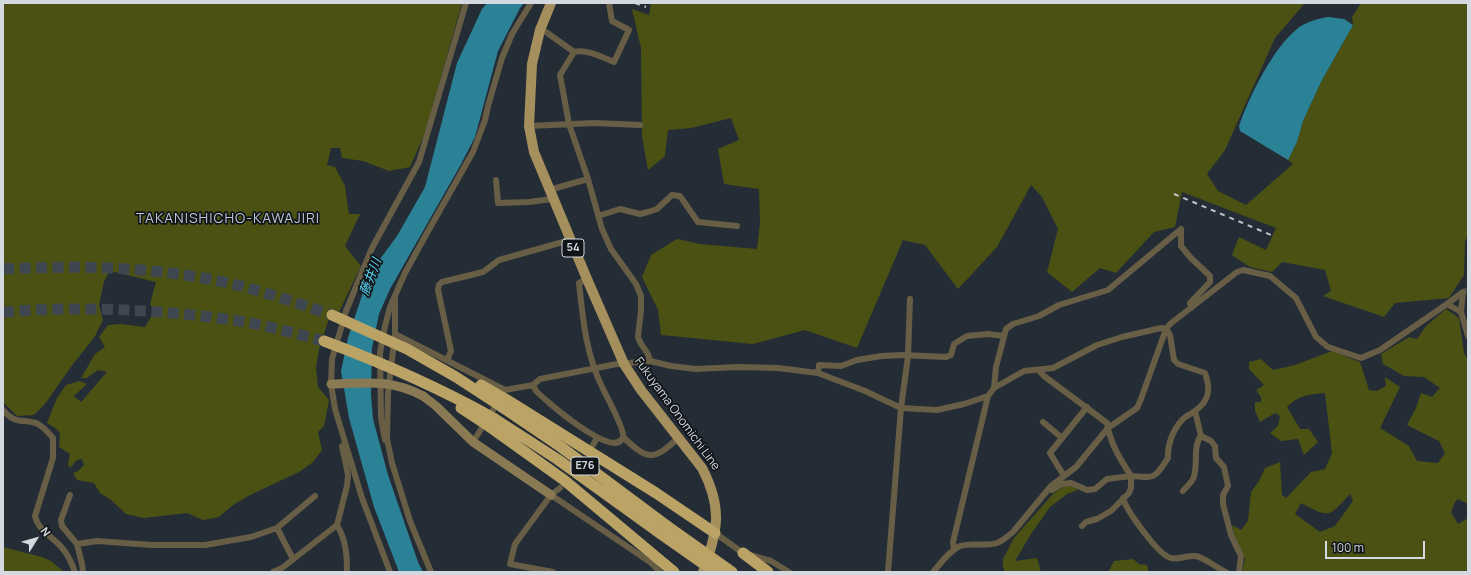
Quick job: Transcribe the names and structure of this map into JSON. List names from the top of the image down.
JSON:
{
  "streets": {
    "highway": ["E76"],
    "main road": ["54", "Fukuyama Onomichi Line"]
  },
  "districts": ["TAKANISHICHO-KAWAJIRI"],
  "water": ["藤井川"],
  "scale_bar": "100 m",
  "north": "top right"
}
